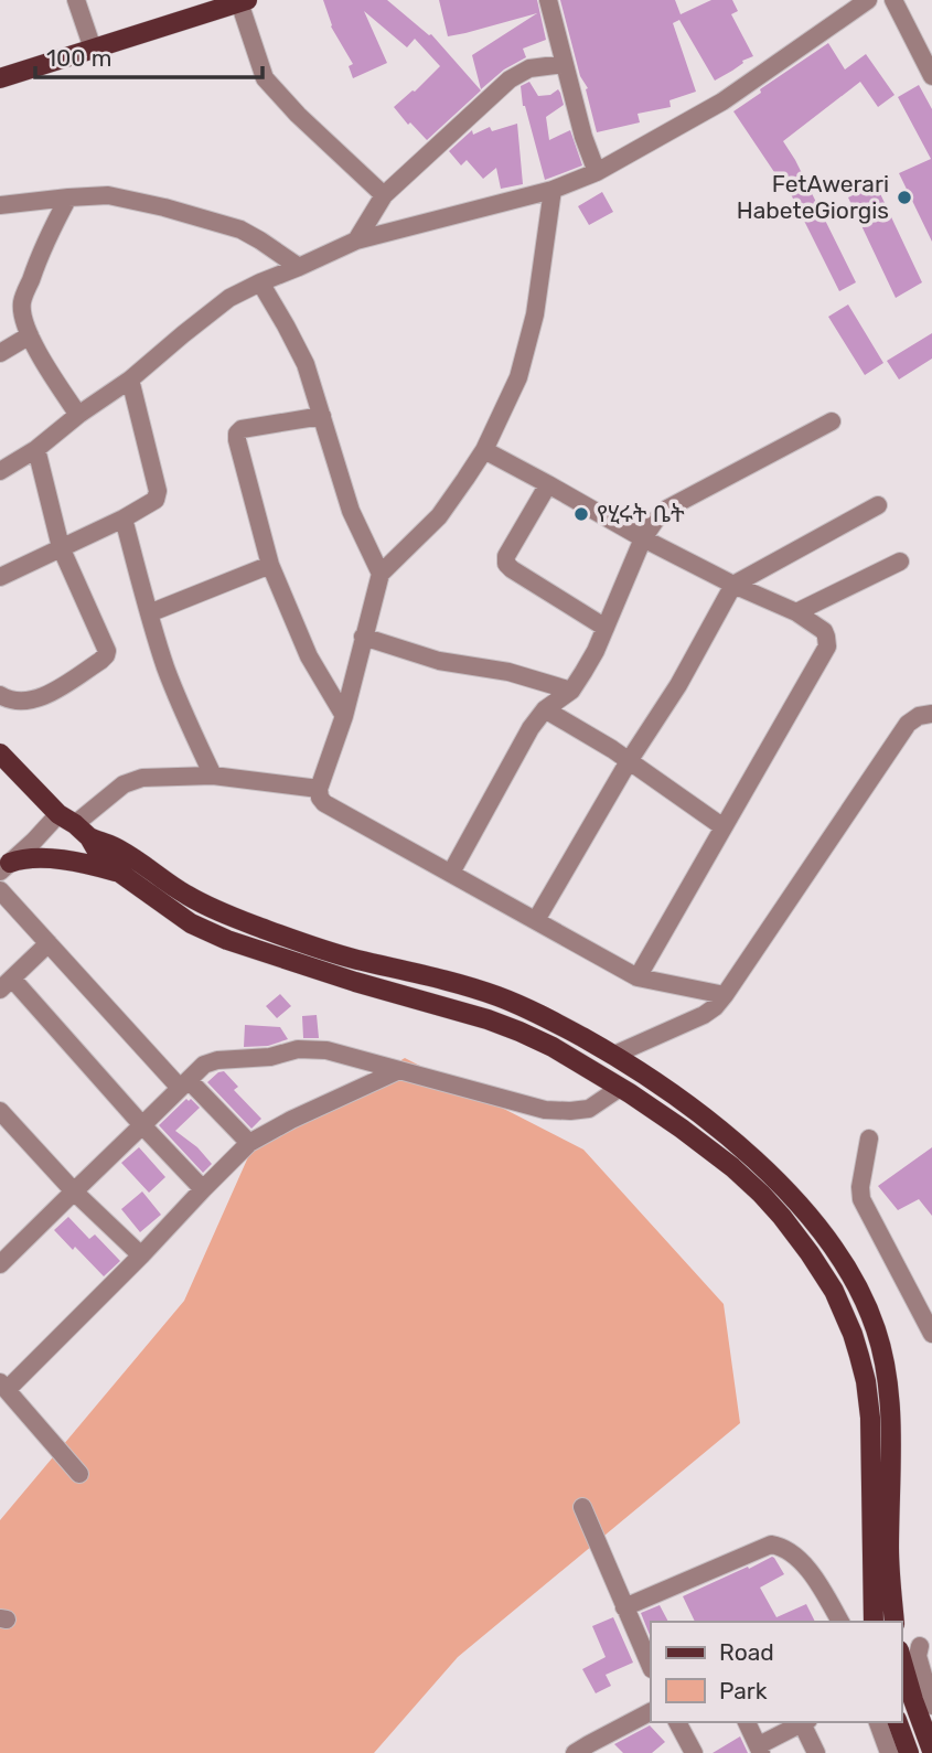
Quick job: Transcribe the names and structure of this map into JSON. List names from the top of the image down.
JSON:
{
  "places": ["FetAwerari HabeteGiorgis", "የሂሩት ቤት"],
  "legend": ["Road", "Park"],
  "scale_bar": "100 m"
}
